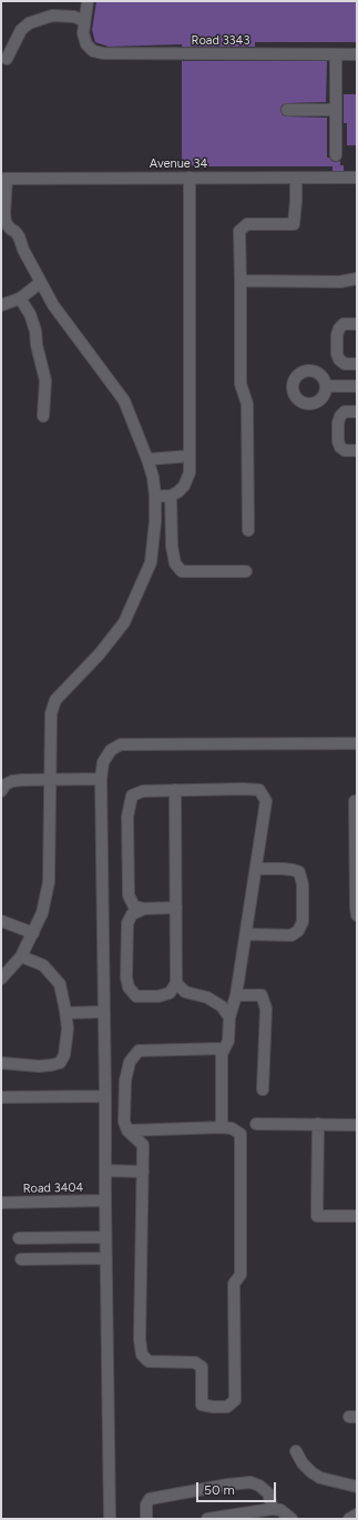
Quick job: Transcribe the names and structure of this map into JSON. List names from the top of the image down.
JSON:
{
  "streets": {
    "street": ["Road 3343", "Avenue 34", "Road 3404"]
  },
  "scale_bar": "50 m"
}
